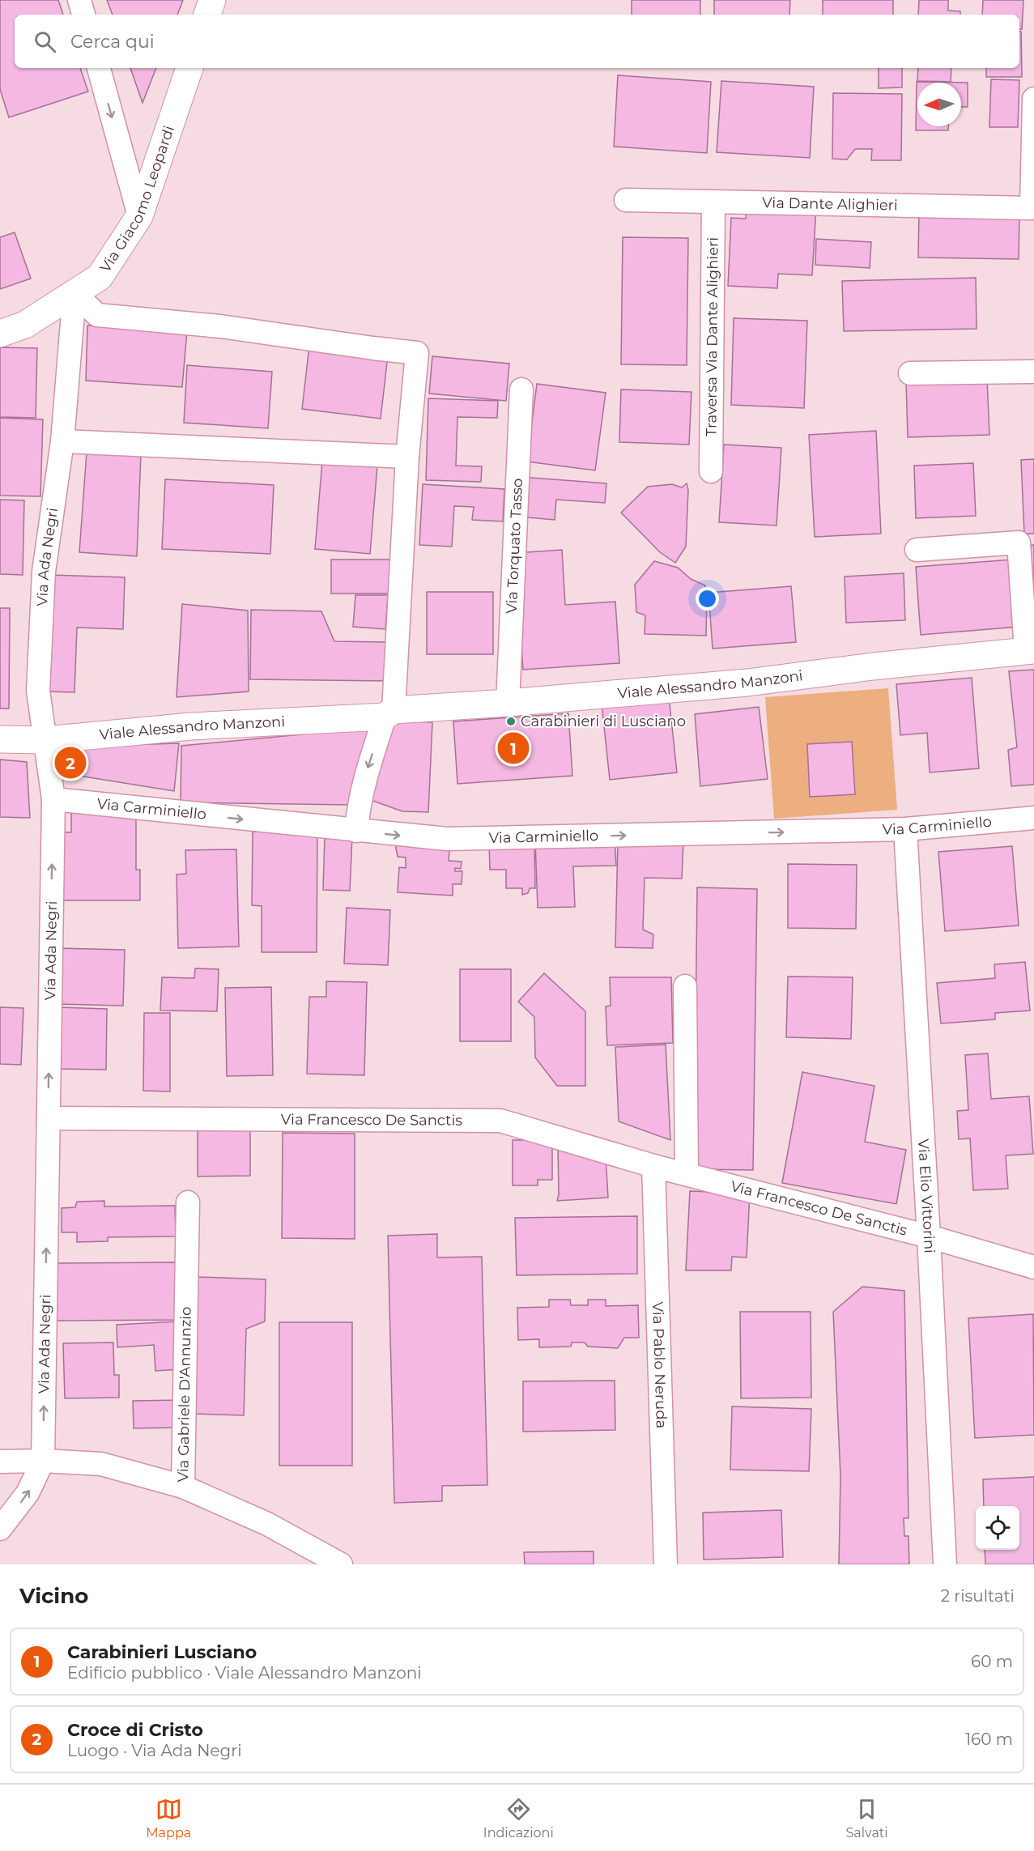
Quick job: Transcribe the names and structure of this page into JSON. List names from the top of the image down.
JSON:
{
  "streets": {
    "street": [
      "Via Giacomo Leopardi",
      "Via Dante Alighieri",
      "Traversa Via Dante Alighieri",
      "Via Torquato Tasso",
      "Via Ada Negri",
      "Viale Alessandro Manzoni",
      "Via Carminiello",
      "Via Francesco De Sanctis",
      "Via Elio Vittorini",
      "Via Pablo Neruda",
      "Via Gabriele D'Annunzio"
    ]
  },
  "crossings": [
    ["Via Giacomo Leopardi", "Via Ada Negri"],
    ["Via Dante Alighieri", "Traversa Via Dante Alighieri"],
    ["Via Torquato Tasso", "Viale Alessandro Manzoni"],
    ["Via Ada Negri", "Viale Alessandro Manzoni"],
    ["Via Ada Negri", "Via Carminiello"],
    ["Via Ada Negri", "Via Francesco De Sanctis"],
    ["Via Ada Negri", "Via Gabriele D'Annunzio"],
    ["Via Carminiello", "Via Elio Vittorini"],
    ["Via Francesco De Sanctis", "Via Elio Vittorini"],
    ["Via Francesco De Sanctis", "Via Pablo Neruda"]
  ],
  "one_way": ["Via Ada Negri", "Via Carminiello"],
  "places": ["Carabinieri di Lusciano"],
  "north": "left",
  "page": {
    "search": "Cerca qui",
    "pins": ["1", "2"],
    "heading": ["Vicino", "2 risultati"],
    "list": [
      {
        "mark": "1",
        "name": "Carabinieri Lusciano",
        "note": "Edificio pubblico · Viale Alessandro Manzoni",
        "value": "60 m"
      },
      {
        "mark": "2",
        "name": "Croce di Cristo",
        "note": "Luogo · Via Ada Negri",
        "value": "160 m"
      }
    ],
    "nav": ["Mappa", "Indicazioni", "Salvati"]
  }
}
